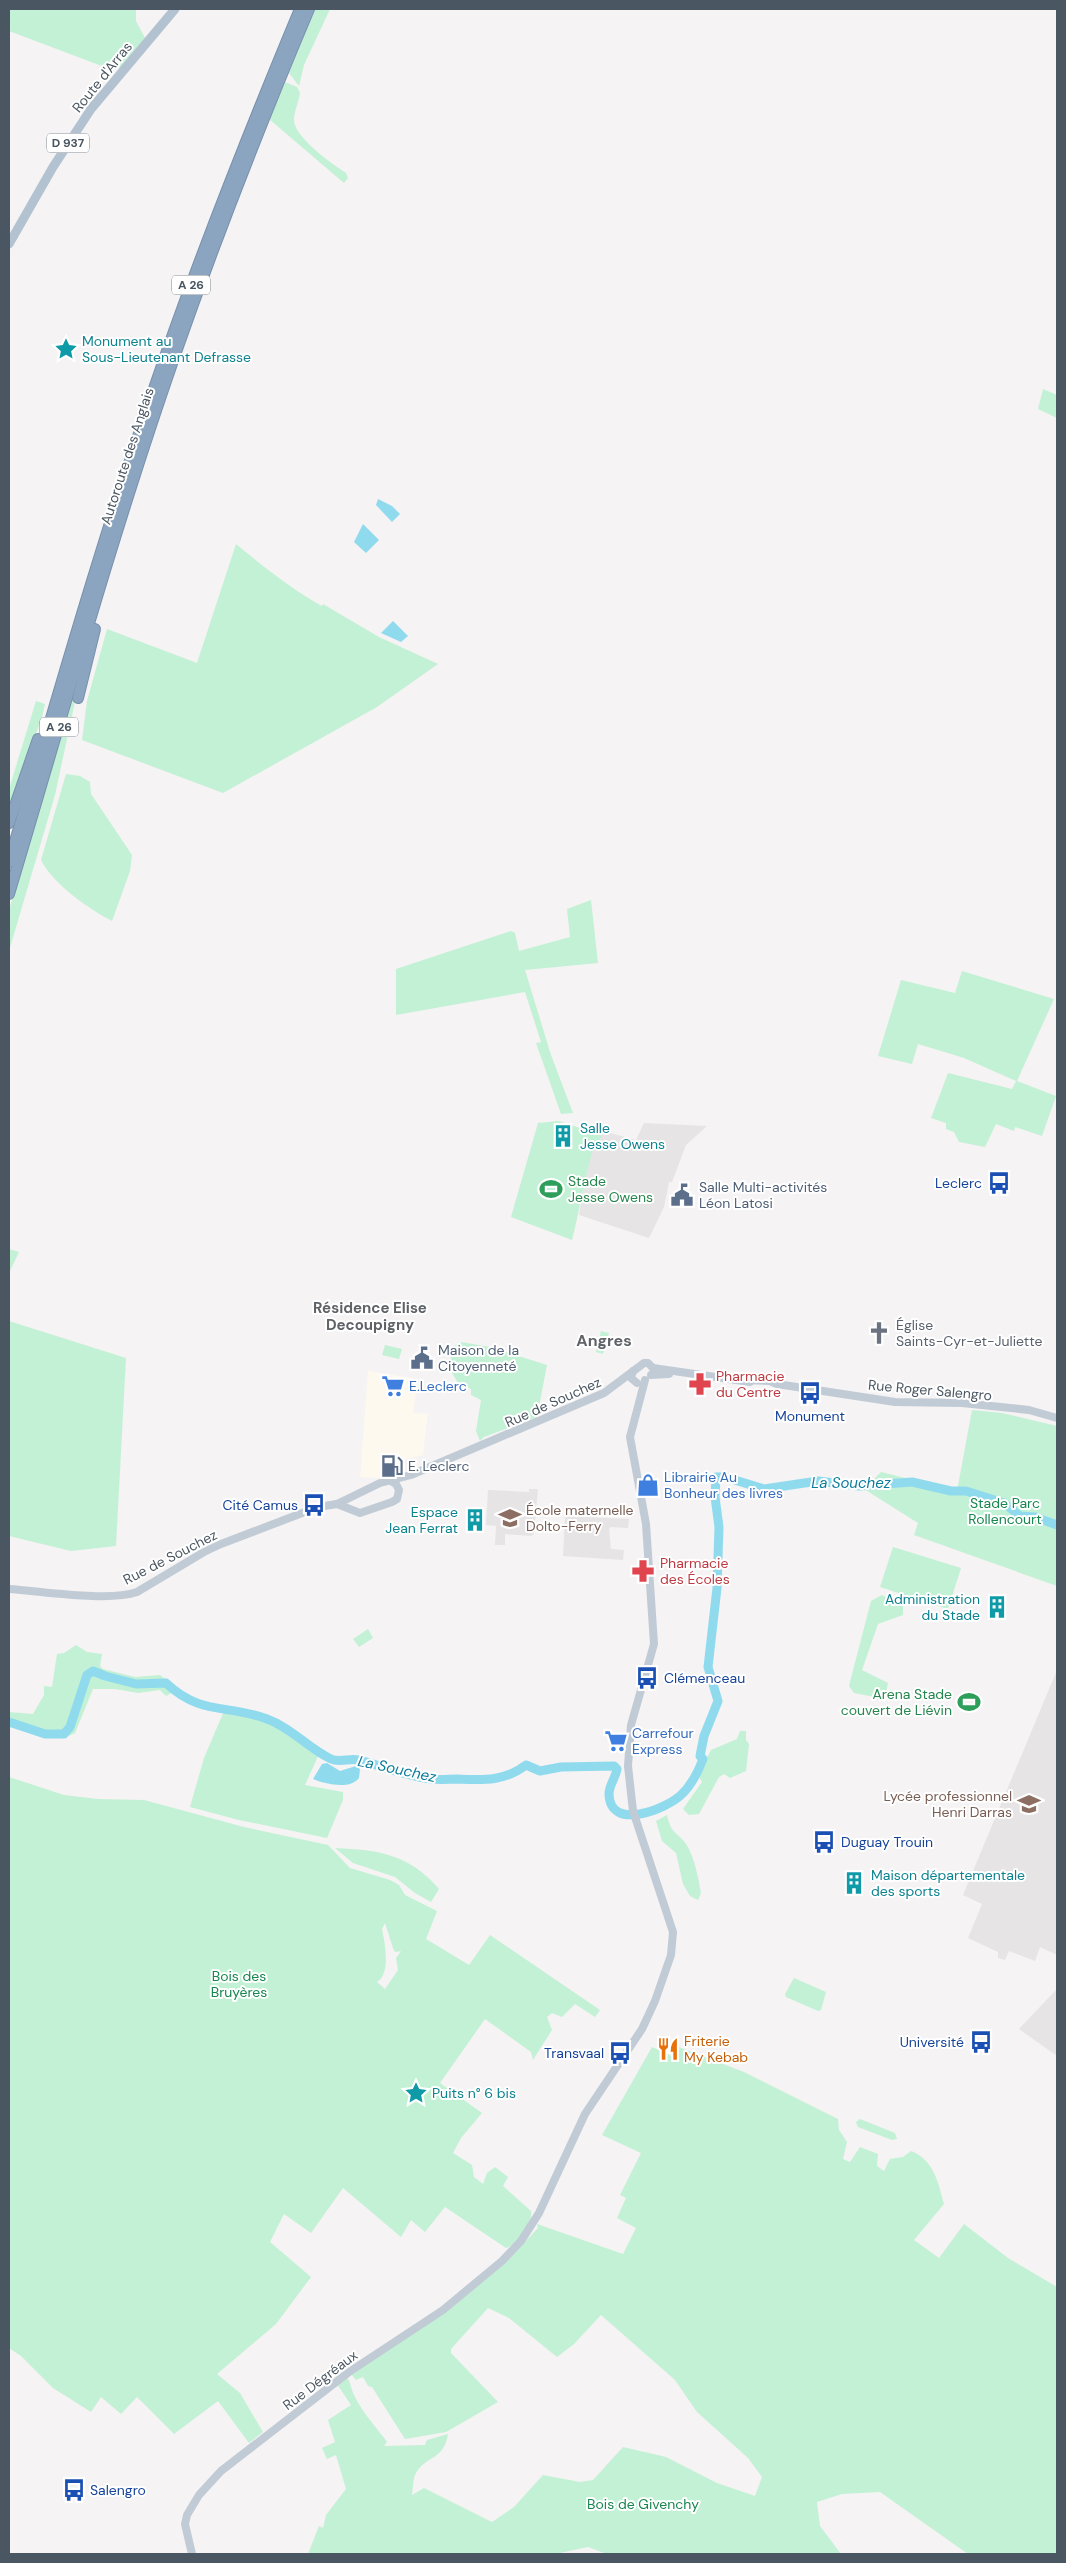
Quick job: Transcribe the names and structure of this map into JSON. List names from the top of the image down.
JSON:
{
  "streets": {
    "highway": ["A 26", "Autoroute des Anglais"],
    "main road": [
      "Route d'Arras",
      "D 937",
      "Rue Roger Salengro",
      "Rue de Souchez",
      "Rue Dégréaux"
    ]
  },
  "crossings": [
    ["Rue Roger Salengro", "Rue de Souchez"],
    ["Rue Roger Salengro", "Rue Dégréaux"],
    ["Rue de Souchez", "Rue Dégréaux"]
  ],
  "districts": ["Résidence Elise Decoupigny", "Angres"],
  "water": ["La Souchez"],
  "parks": ["Stade Parc Rollencourt", "Bois des Bruyères", "Bois de Givenchy"],
  "places": {
    "place": ["Monument au Sous-Lieutenant Defrasse", "Puits n° 6 bis"],
    "building": [
      "Salle Jesse Owens",
      "Espace Jean Ferrat",
      "Administration du Stade",
      "Maison départementale des sports"
    ],
    "bus stop": [
      "Leclerc",
      "Monument",
      "Cité Camus",
      "Clémenceau",
      "Duguay Trouin",
      "Université",
      "Transvaal",
      "Salengro"
    ],
    "sports": ["Stade Jesse Owens", "Arena Stade couvert de Liévin"],
    "public building": ["Salle Multi-activités Léon Latosi", "Maison de la Citoyenneté"],
    "church": ["Église Saints-Cyr-et-Juliette"],
    "pharmacy": ["Pharmacie du Centre", "Pharmacie des Écoles"],
    "supermarket": ["E.Leclerc", "Carrefour Express"],
    "fuel station": ["E. Leclerc"],
    "shop": ["Librairie Au Bonheur des livres"],
    "school or university": ["École maternelle Dolto-Ferry", "Lycée professionnel Henri Darras"],
    "restaurant": ["Friterie My Kebab"]
  }
}
